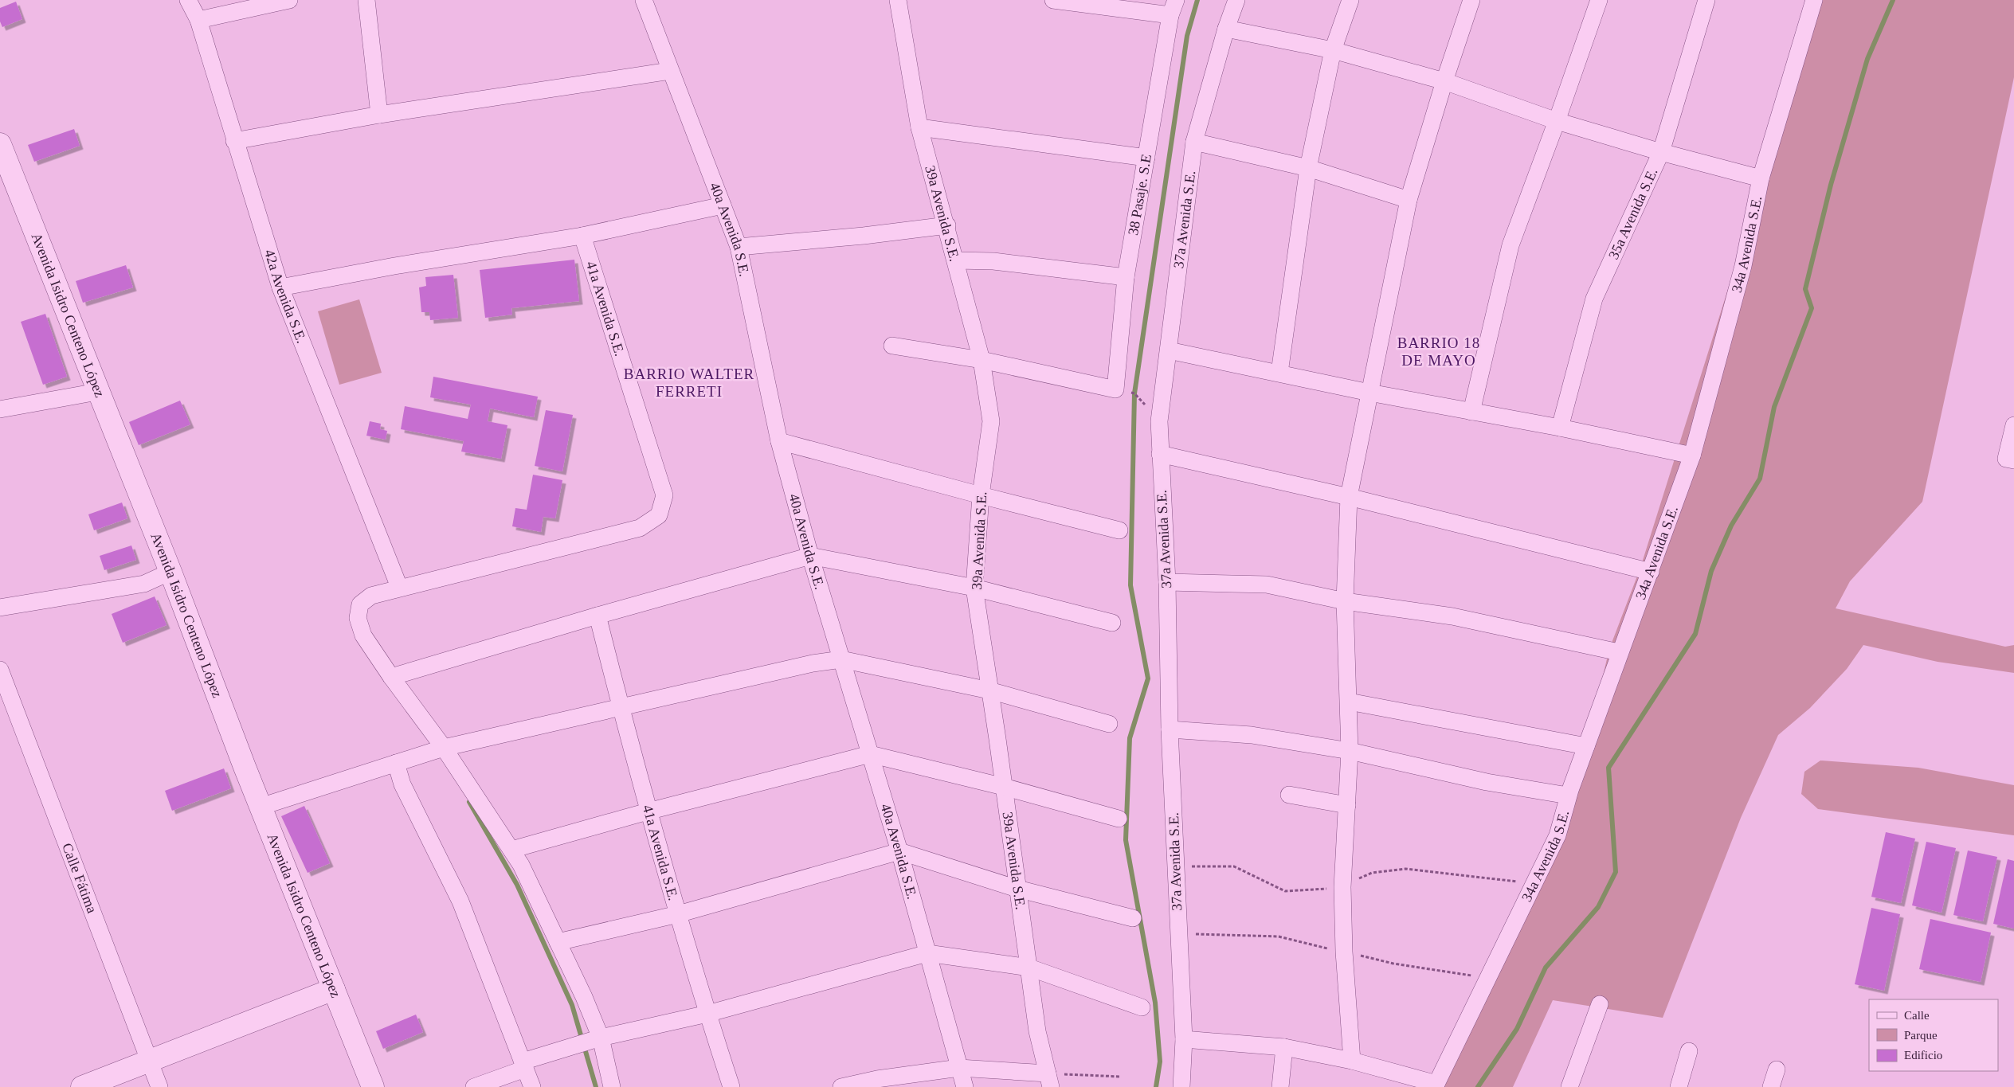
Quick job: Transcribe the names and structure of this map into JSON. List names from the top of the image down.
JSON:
{
  "streets": {
    "street": [
      "38 Pasaje. S.E",
      "39a Avenida S.E.",
      "35a Avenida S.E.",
      "37a Avenida S.E.",
      "40a Avenida S.E.",
      "34a Avenida S.E.",
      "42a Avenida S.E.",
      "41a Avenida S.E.",
      "Avenida Isidro Centeno López",
      "Calle Fátima"
    ]
  },
  "crossings": [
    ["42a Avenida S.E.", "41a Avenida S.E."]
  ],
  "districts": ["BARRIO 18 DE MAYO", "BARRIO WALTER FERRETI"],
  "legend": ["Calle", "Parque", "Edificio"]
}
